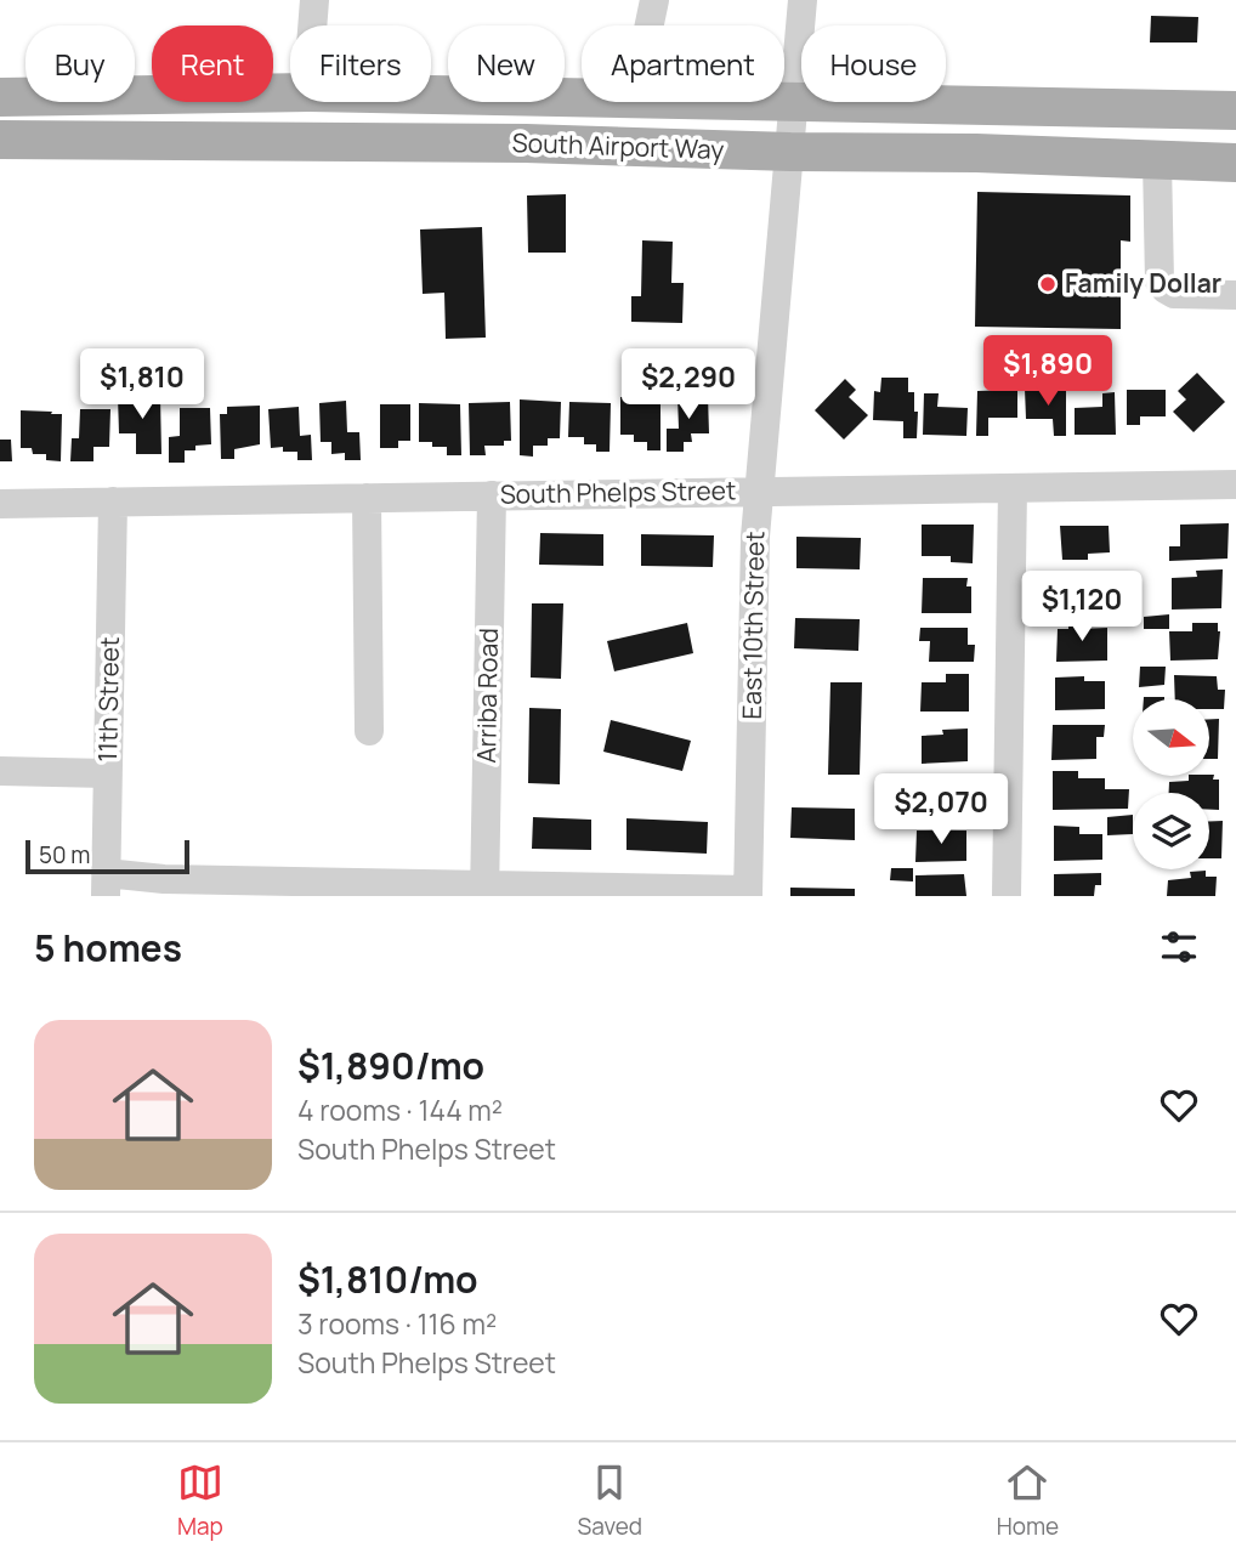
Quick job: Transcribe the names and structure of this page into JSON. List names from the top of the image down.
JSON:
{
  "streets": {
    "main road": ["South Airport Way"],
    "street": [
      "South Phelps Street",
      "East 10th Street",
      "Arriba Road",
      "11th Street"
    ]
  },
  "crossings": [
    ["South Airport Way", "East 10th Street"],
    ["South Phelps Street", "East 10th Street"],
    ["South Phelps Street", "Arriba Road"],
    ["South Phelps Street", "11th Street"]
  ],
  "places": ["Family Dollar"],
  "scale_bar": "50 m",
  "north": "right",
  "page": {
    "chip": [
      "Buy",
      "Rent",
      "Filters",
      "New",
      "Apartment",
      "House"
    ],
    "price": [
      "$1,890",
      "$1,810",
      "$2,290",
      "$1,120",
      "$2,070"
    ],
    "scale": "50 m",
    "heading": "5 homes",
    "list": [
      {
        "name": "$1,890/mo",
        "note": "4 rooms · 144 m² · South Phelps Street"
      },
      {
        "name": "$1,810/mo",
        "note": "3 rooms · 116 m² · South Phelps Street"
      }
    ],
    "tabs": ["Map", "Saved", "Home"]
  }
}
